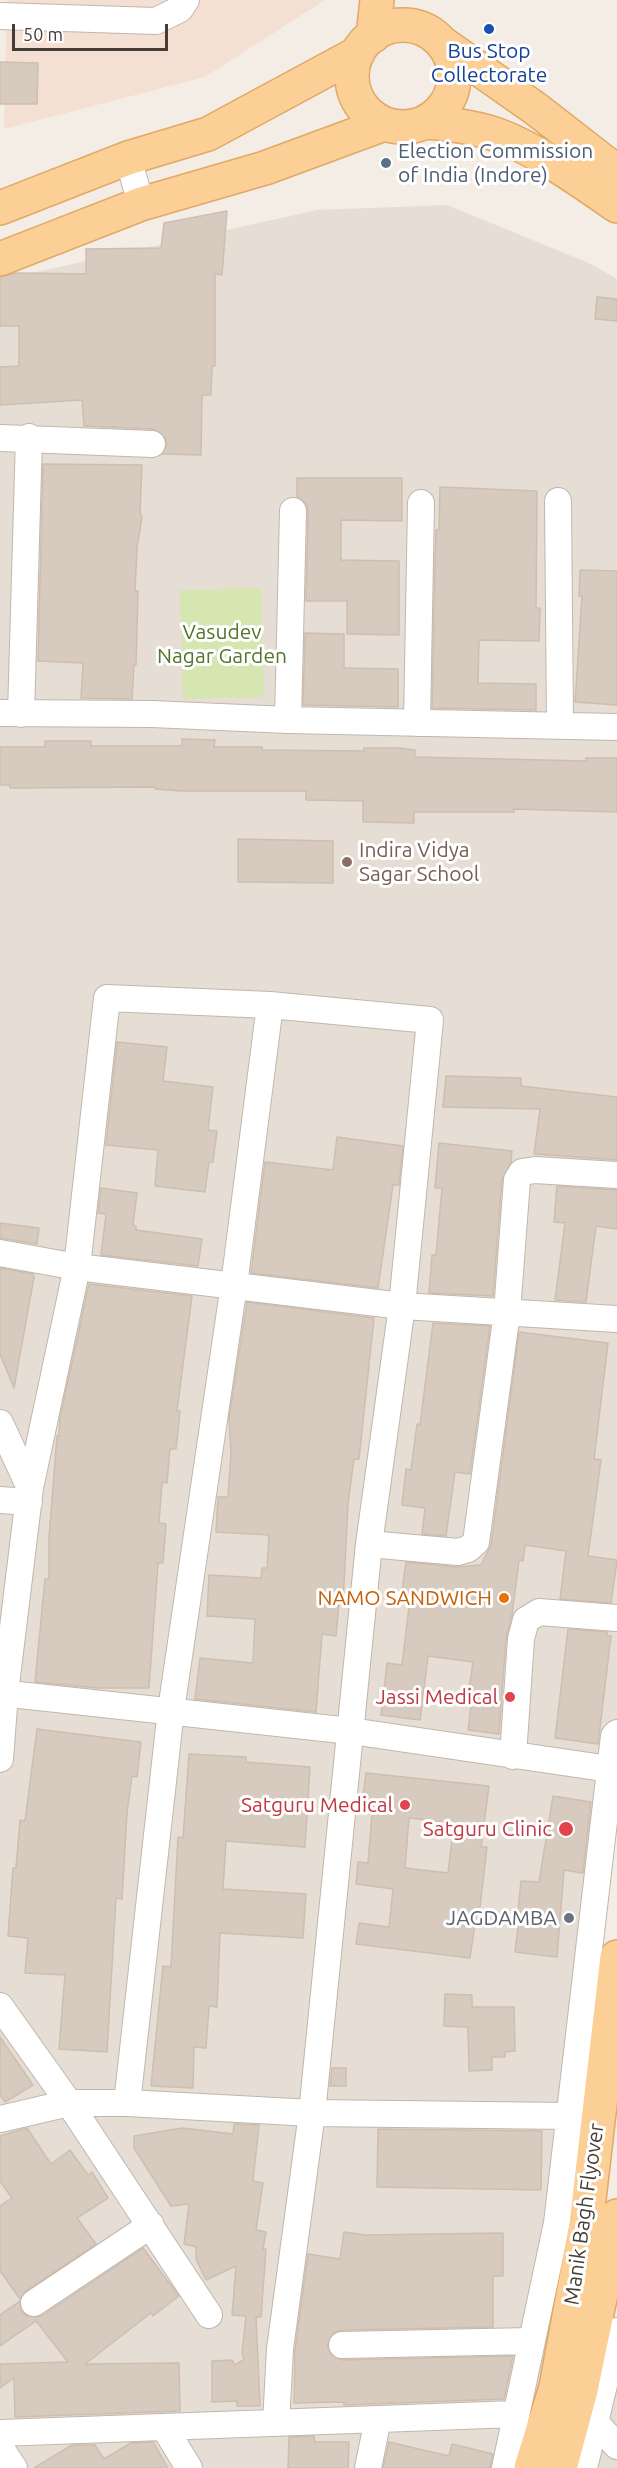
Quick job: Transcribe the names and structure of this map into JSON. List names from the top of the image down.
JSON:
{
  "streets": {
    "main road": ["Manik Bagh Flyover"]
  },
  "parks": ["Vasudev Nagar Garden"],
  "places": [
    "Bus Stop Collectorate",
    "Election Commission of India (Indore)",
    "Indira Vidya Sagar School",
    "NAMO SANDWICH",
    "Jassi Medical",
    "Satguru Medical",
    "Satguru Clinic",
    "JAGDAMBA"
  ],
  "scale_bar": "50 m"
}
